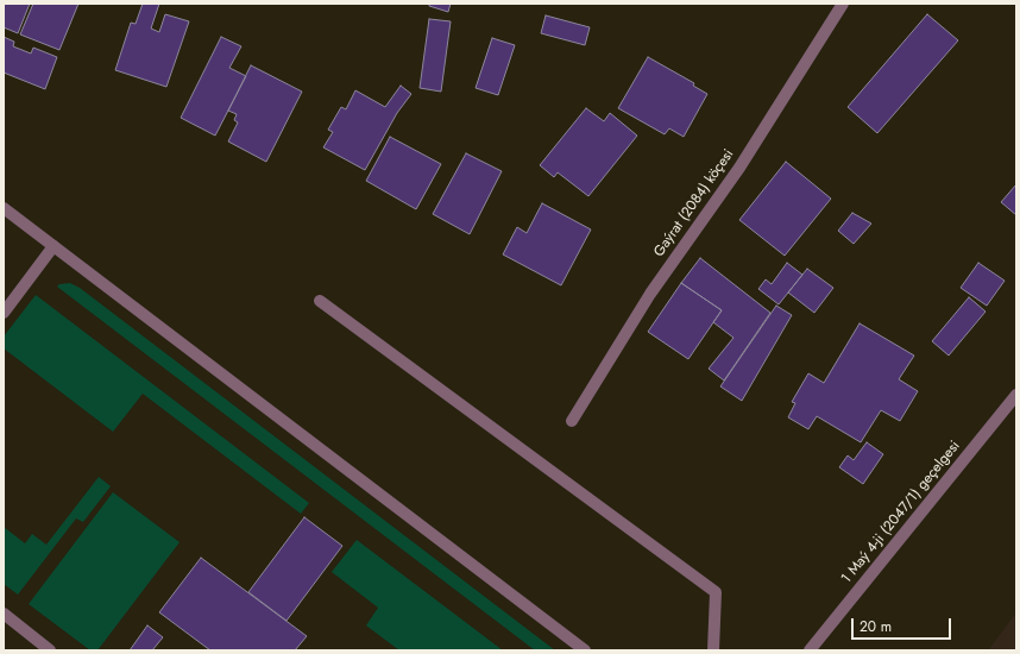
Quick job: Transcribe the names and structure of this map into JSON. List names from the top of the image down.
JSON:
{
  "streets": {
    "street": ["Gaýrat (2084) köçesi", "1 Maý 4-ji (2047/1) geçelgesi"]
  },
  "scale_bar": "20 m"
}
